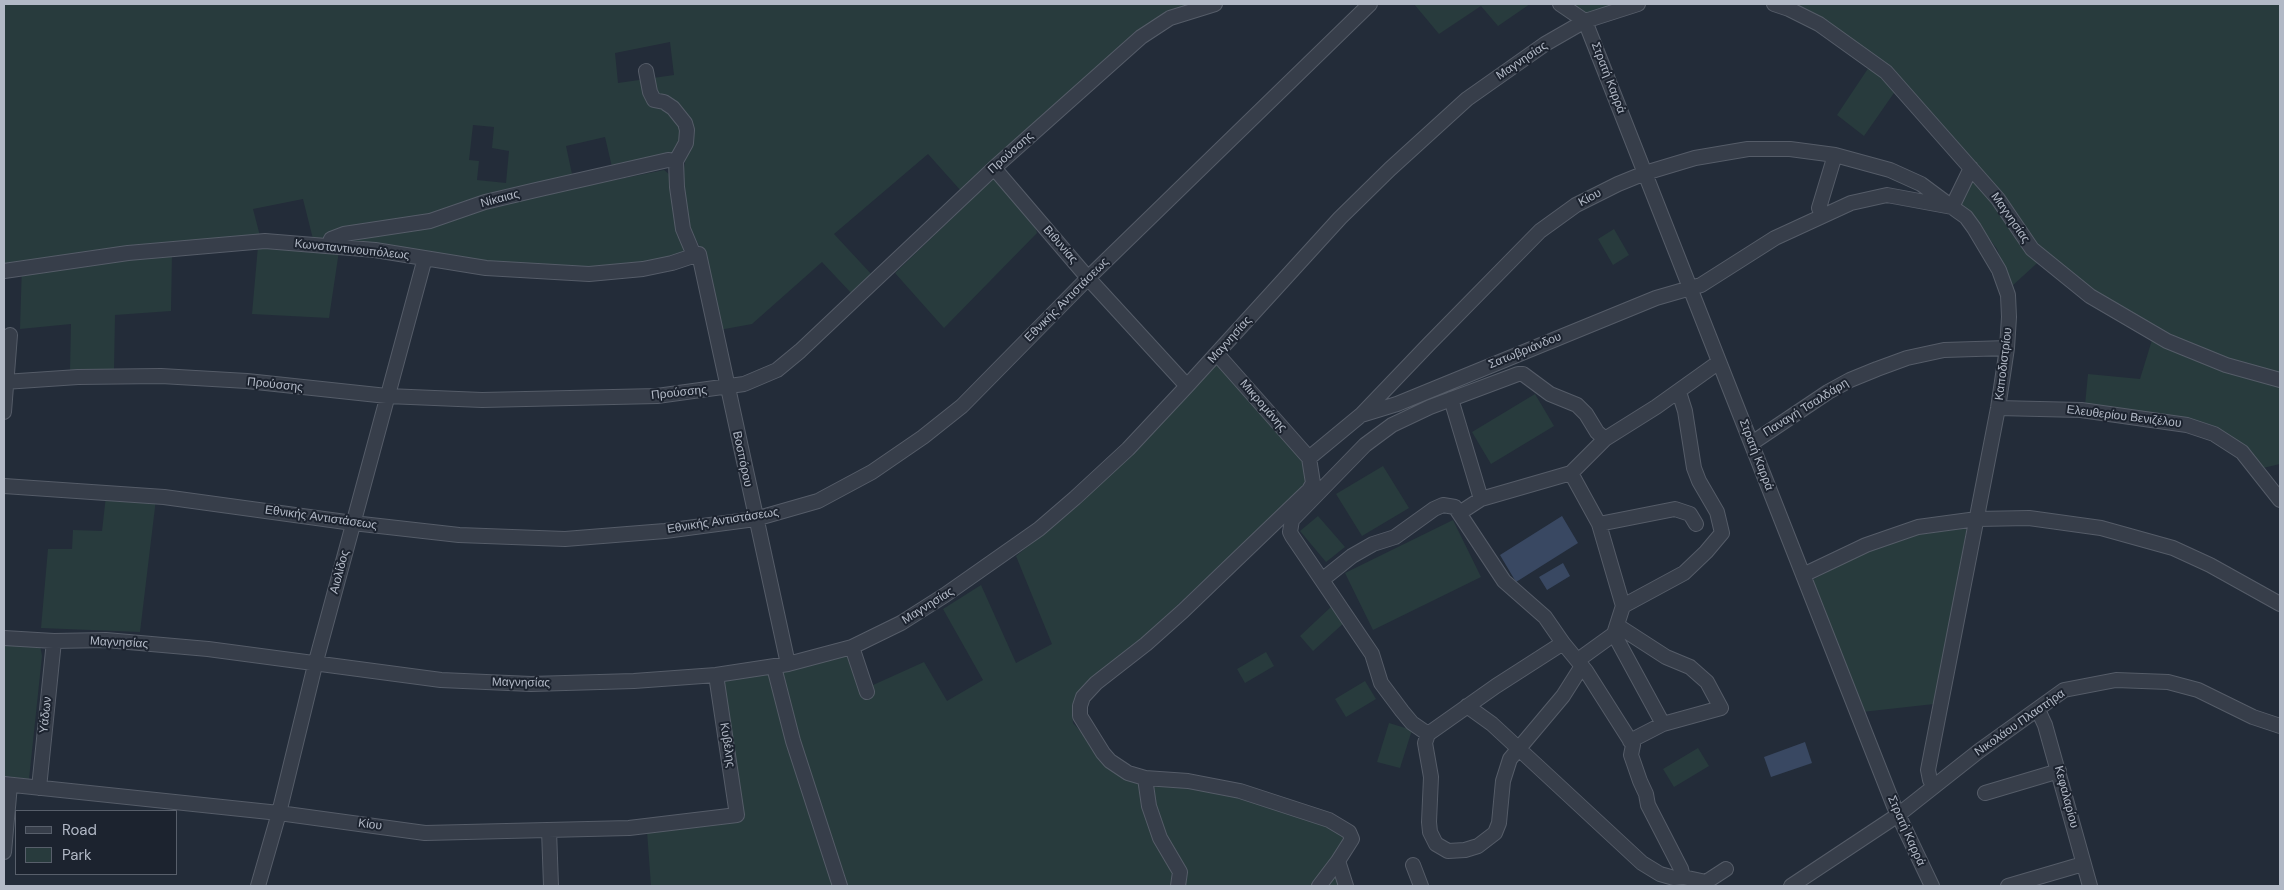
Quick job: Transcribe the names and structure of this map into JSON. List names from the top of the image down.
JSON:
{
  "streets": {
    "street": [
      "Μαγνησίας",
      "Στρατή Καρρά",
      "Προύσσης",
      "Κίου",
      "Νίκαιας",
      "Βιθυνίας",
      "Κωνσταντινουπόλεως",
      "Εθνικής Αντιστάσεως",
      "Σατωβριάνδου",
      "Καποδιστρίου",
      "Μικρομάνης",
      "Παναγή Τσαλδάρη",
      "Ελευθερίου Βενιζέλου",
      "Βοσπόρου",
      "Αιολίδος",
      "Υάδων",
      "Νικολάου Πλαστήρα",
      "Κυβέλης",
      "Κεφαλαρίου"
    ]
  },
  "crossings": [
    ["Μαγνησίας", "Στρατή Καρρά"],
    ["Μαγνησίας", "Βιθυνίας"],
    ["Μαγνησίας", "Μικρομάνης"],
    ["Μαγνησίας", "Βοσπόρου"],
    ["Μαγνησίας", "Αιολίδος"],
    ["Μαγνησίας", "Υάδων"],
    ["Μαγνησίας", "Κυβέλης"],
    ["Στρατή Καρρά", "Κίου"],
    ["Στρατή Καρρά", "Σατωβριάνδου"],
    ["Στρατή Καρρά", "Παναγή Τσαλδάρη"],
    ["Στρατή Καρρά", "Νικολάου Πλαστήρα"],
    ["Προύσσης", "Βιθυνίας"],
    ["Προύσσης", "Βοσπόρου"],
    ["Προύσσης", "Αιολίδος"],
    ["Κίου", "Σατωβριάνδου"],
    ["Κίου", "Καποδιστρίου"],
    ["Κίου", "Μικρομάνης"],
    ["Κίου", "Αιολίδος"],
    ["Κίου", "Υάδων"],
    ["Κίου", "Κυβέλης"],
    ["Νίκαιας", "Κωνσταντινουπόλεως"],
    ["Νίκαιας", "Βοσπόρου"],
    ["Βιθυνίας", "Εθνικής Αντιστάσεως"],
    ["Κωνσταντινουπόλεως", "Βοσπόρου"],
    ["Κωνσταντινουπόλεως", "Αιολίδος"],
    ["Εθνικής Αντιστάσεως", "Βοσπόρου"],
    ["Εθνικής Αντιστάσεως", "Αιολίδος"],
    ["Καποδιστρίου", "Παναγή Τσαλδάρη"],
    ["Καποδιστρίου", "Ελευθερίου Βενιζέλου"],
    ["Καποδιστρίου", "Νικολάου Πλαστήρα"],
    ["Νικολάου Πλαστήρα", "Κεφαλαρίου"]
  ],
  "legend": ["Road", "Park"]
}
